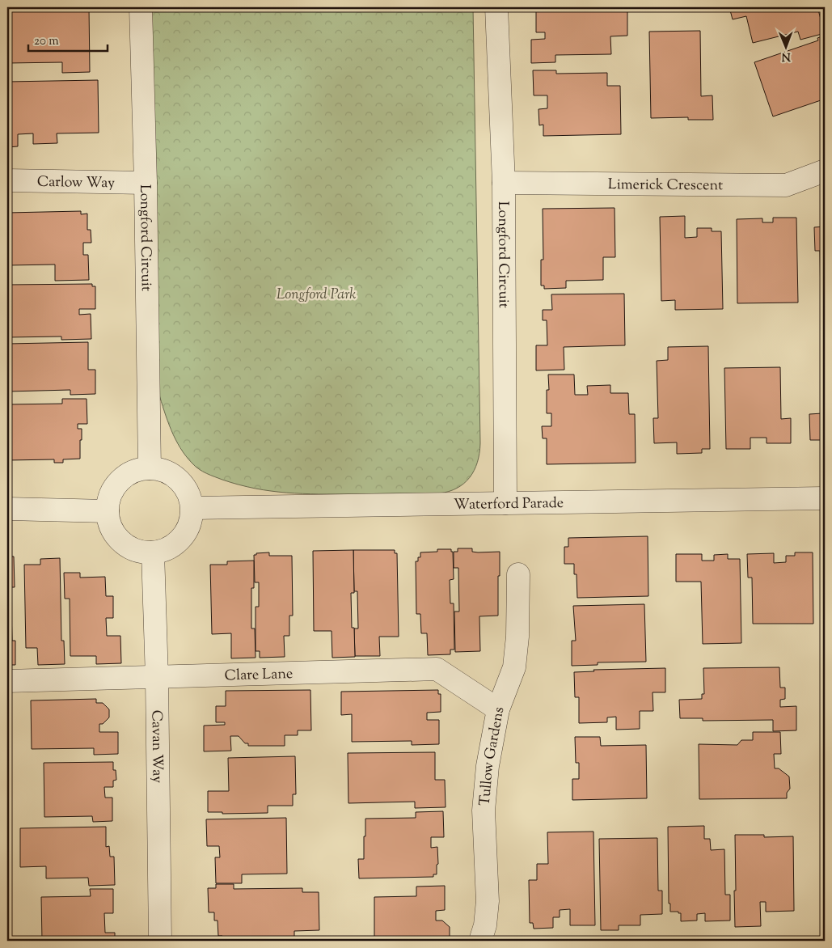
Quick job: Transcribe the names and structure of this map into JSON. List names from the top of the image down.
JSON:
{
  "streets": {
    "street": [
      "Carlow Way",
      "Limerick Crescent",
      "Longford Circuit",
      "Waterford Parade",
      "Clare Lane",
      "Cavan Way",
      "Tullow Gardens"
    ]
  },
  "crossings": [
    ["Carlow Way", "Longford Circuit"],
    ["Limerick Crescent", "Longford Circuit"],
    ["Longford Circuit", "Waterford Parade"],
    ["Longford Circuit", "Cavan Way"],
    ["Waterford Parade", "Cavan Way"],
    ["Clare Lane", "Cavan Way"],
    ["Clare Lane", "Tullow Gardens"]
  ],
  "parks": ["Longford Park"],
  "scale_bar": "20 m",
  "north": "bottom"
}
